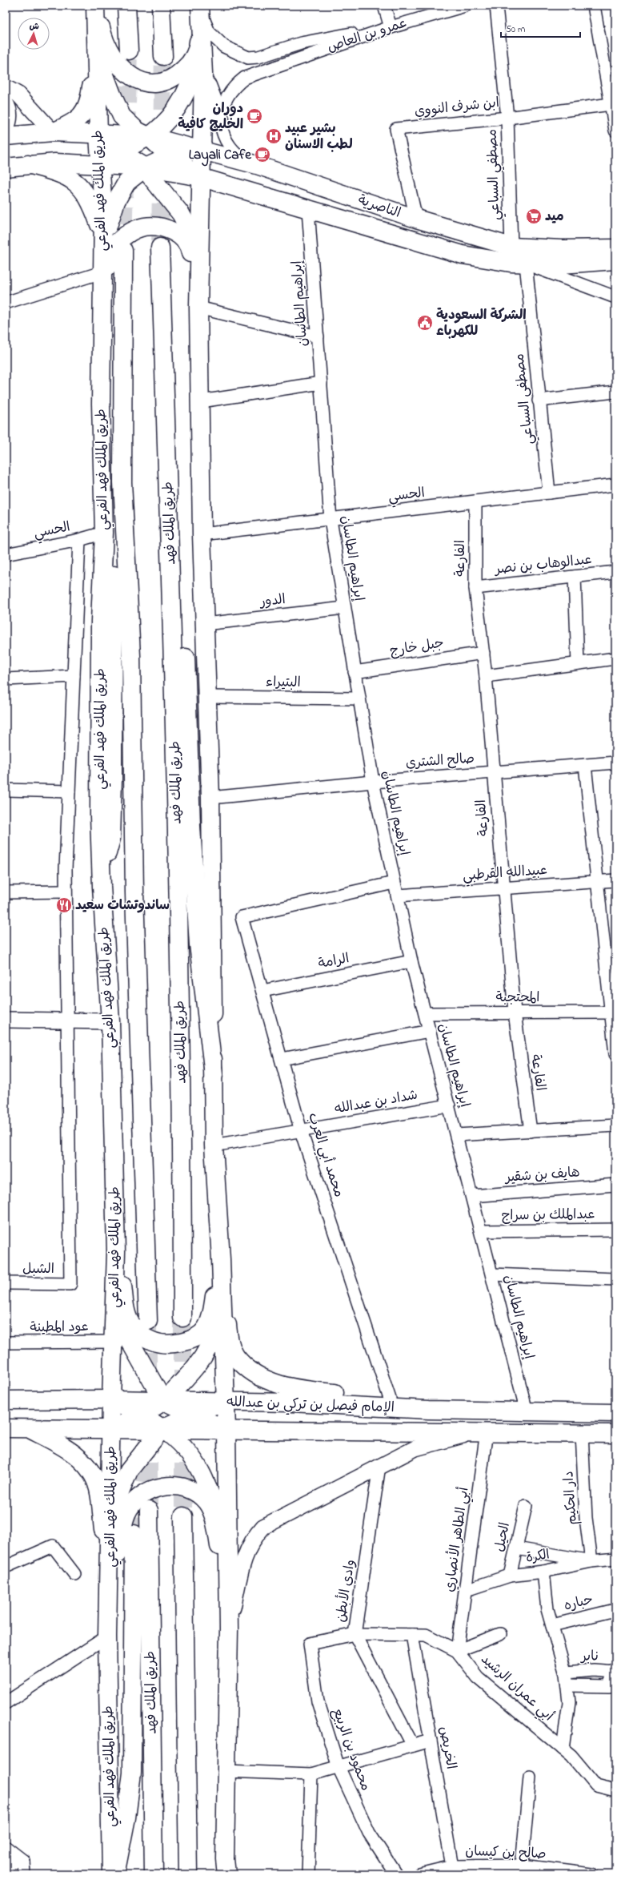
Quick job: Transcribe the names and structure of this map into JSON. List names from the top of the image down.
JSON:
{
  "streets": {
    "main road": [
      "طريق الملك فهد الفرعي",
      "الناصرية",
      "طريق الملك فهد",
      "الإمام فيصل بن تركي بن عبدالله"
    ],
    "street": [
      "عمرو بن العاص",
      "ابن شرف النووي",
      "مصطفي السباعي",
      "إبراهيم الطاسان",
      "مصطفى السباعي",
      "الحسي",
      "الفارعة",
      "عبدالوهاب بن نصر",
      "الدور",
      "جبل خارج",
      "البتيراء",
      "صالح الشتري",
      "عبيدالله القرطبي",
      "الرامة",
      "المحتجبة",
      "شداد بن عبدالله",
      "محمد أبي العرب",
      "هايف بن شقير",
      "عبدالملك بن سراج",
      "الشبل",
      "عود المطينة",
      "دار الحكيم",
      "الحيل",
      "أبي الطاهر الأنصاري",
      "الكرة",
      "وادي الأبطن",
      "حباره",
      "نابر",
      "أبي عمران الرشيد",
      "الخريص",
      "محمود بن الربيع",
      "صالح بن كيسان"
    ]
  },
  "crossings": [
    ["ابن شرف النووي", "مصطفي السباعي"],
    ["ابن شرف النووي", "الناصرية"],
    ["مصطفي السباعي", "الناصرية"],
    ["طريق الملك فهد الفرعي", "الحسي"],
    ["طريق الملك فهد الفرعي", "عود المطينة"],
    ["طريق الملك فهد الفرعي", "الإمام فيصل بن تركي بن عبدالله"],
    ["الناصرية", "إبراهيم الطاسان"],
    ["الناصرية", "مصطفى السباعي"],
    ["إبراهيم الطاسان", "الحسي"],
    ["إبراهيم الطاسان", "الدور"],
    ["إبراهيم الطاسان", "جبل خارج"],
    ["إبراهيم الطاسان", "البتيراء"],
    ["إبراهيم الطاسان", "صالح الشتري"],
    ["إبراهيم الطاسان", "عبيدالله القرطبي"],
    ["إبراهيم الطاسان", "الرامة"],
    ["إبراهيم الطاسان", "المحتجبة"],
    ["إبراهيم الطاسان", "شداد بن عبدالله"],
    ["إبراهيم الطاسان", "محمد أبي العرب"],
    ["إبراهيم الطاسان", "هايف بن شقير"],
    ["إبراهيم الطاسان", "عبدالملك بن سراج"],
    ["إبراهيم الطاسان", "الإمام فيصل بن تركي بن عبدالله"],
    ["مصطفى السباعي", "الحسي"],
    ["الحسي", "الفارعة"],
    ["الفارعة", "عبدالوهاب بن نصر"],
    ["الفارعة", "جبل خارج"],
    ["الفارعة", "صالح الشتري"],
    ["الفارعة", "عبيدالله القرطبي"],
    ["الفارعة", "المحتجبة"],
    ["الرامة", "محمد أبي العرب"],
    ["شداد بن عبدالله", "محمد أبي العرب"],
    ["الإمام فيصل بن تركي بن عبدالله", "دار الحكيم"],
    ["الإمام فيصل بن تركي بن عبدالله", "أبي الطاهر الأنصاري"],
    ["دار الحكيم", "الكرة"],
    ["الحيل", "الكرة"],
    ["أبي الطاهر الأنصاري", "الكرة"],
    ["أبي الطاهر الأنصاري", "أبي عمران الرشيد"],
    ["وادي الأبطن", "أبي عمران الرشيد"],
    ["أبي عمران الرشيد", "الخريص"],
    ["أبي عمران الرشيد", "محمود بن الربيع"],
    ["الخريص", "صالح بن كيسان"]
  ],
  "places": {
    "cafe": ["دوران الخليج كافية", "Layali Cafe"],
    "hospital": ["بشير عبيد لطب الاسنان"],
    "supermarket": ["ميد"],
    "public building": ["الشركة السعودية للكهرباء"],
    "restaurant": ["ساندوتشات سعيد"]
  },
  "scale_bar": "50 m",
  "north": "top"
}
